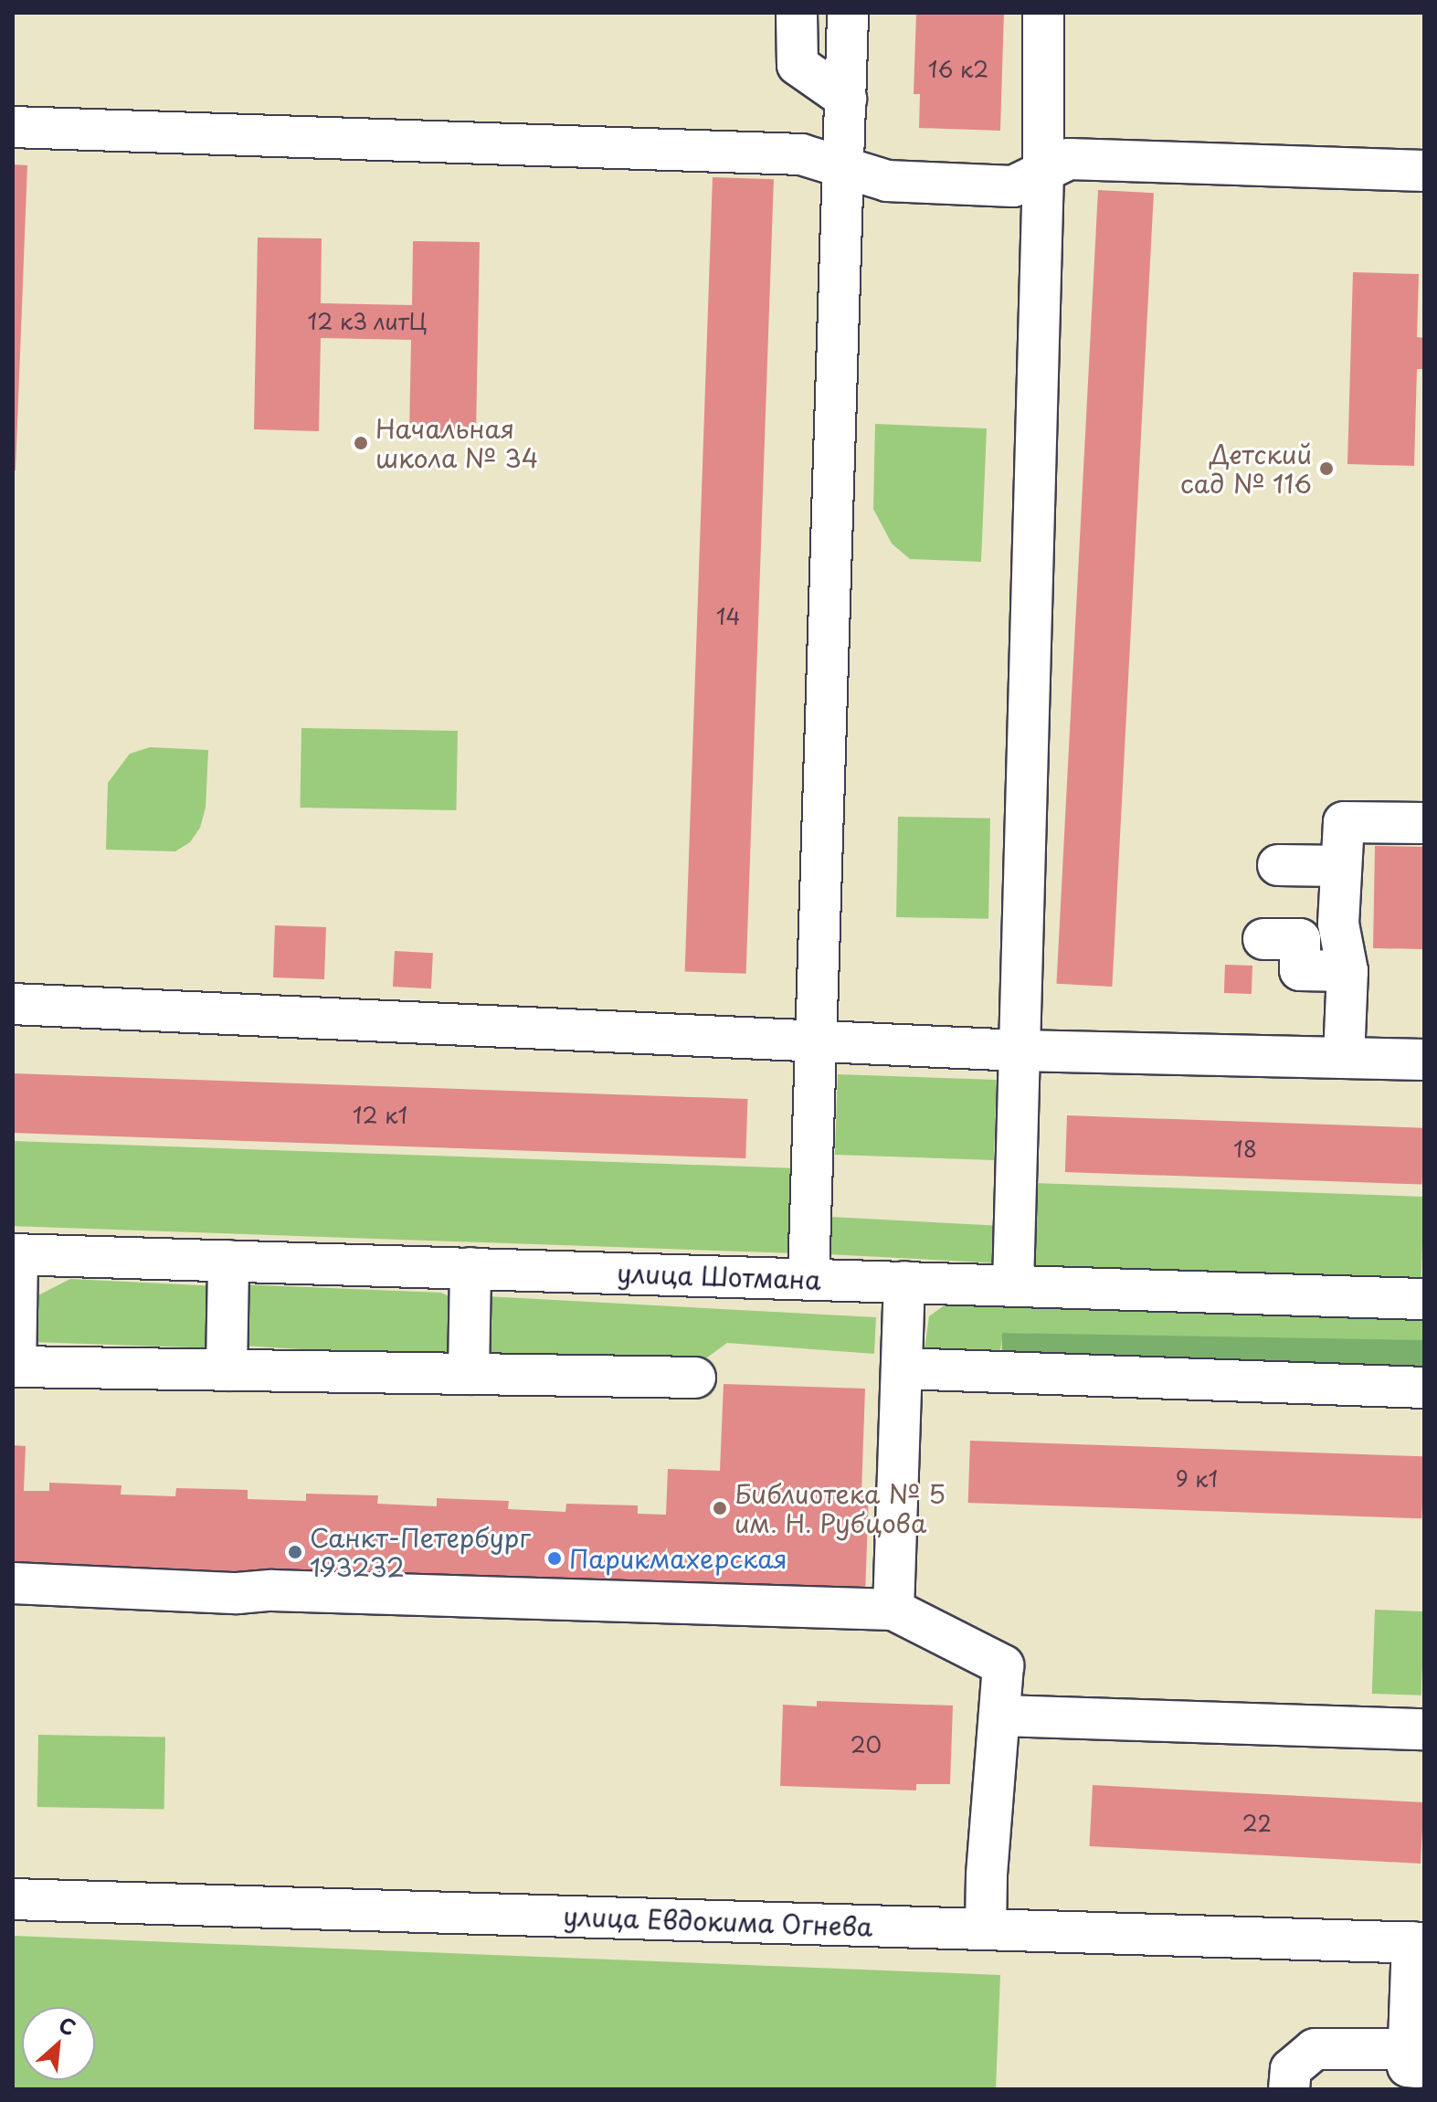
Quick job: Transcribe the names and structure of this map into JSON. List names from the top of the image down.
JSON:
{
  "streets": {
    "street": ["улица Шотмана", "улица Евдокима Огнева"]
  },
  "places": [
    "Начальная школа № 34",
    "Детский сад № 116",
    "Библиотека № 5 им. Н. Рубцова",
    "Санкт-Петербург 193232",
    "Парикмахерская"
  ],
  "house_numbers": [
    "16 к2",
    "12 к3 литЦ",
    "14",
    "12 к1",
    "18",
    "9 к1",
    "20",
    "22"
  ],
  "north": "top right"
}
